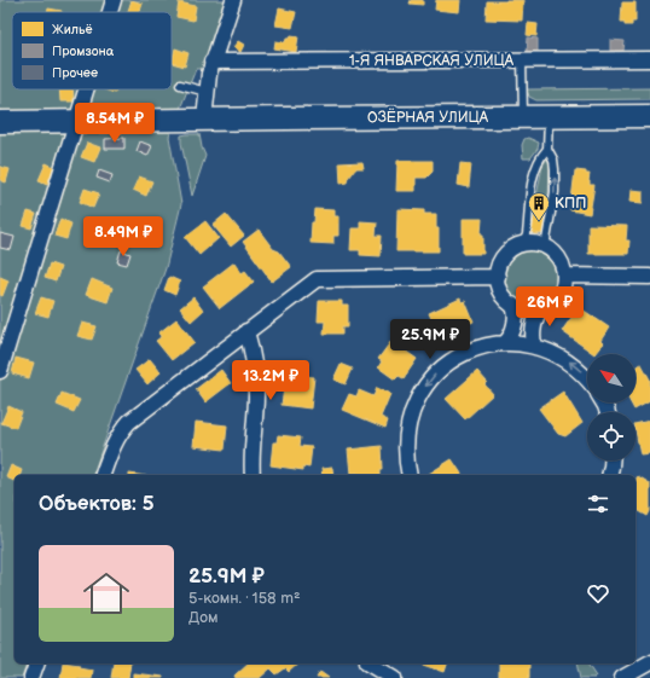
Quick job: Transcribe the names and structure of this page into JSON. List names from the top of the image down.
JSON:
{
  "streets": {
    "main road": ["ОЗЁРНАЯ УЛИЦА"],
    "street": ["1-Я ЯНВАРСКАЯ УЛИЦА"]
  },
  "places": {
    "building": ["КПП"]
  },
  "legend": ["Жильё", "Промзона", "Прочее"],
  "north": "top left",
  "page": {
    "price": [
      "8.54M ₽",
      "8.49M ₽",
      "26M ₽",
      "25.9M ₽",
      "13.2M ₽"
    ],
    "heading": "Объектов: 5",
    "list": [
      {
        "name": "25.9M ₽",
        "note": "5-комн. · 158 m² · Дом"
      }
    ]
  }
}
